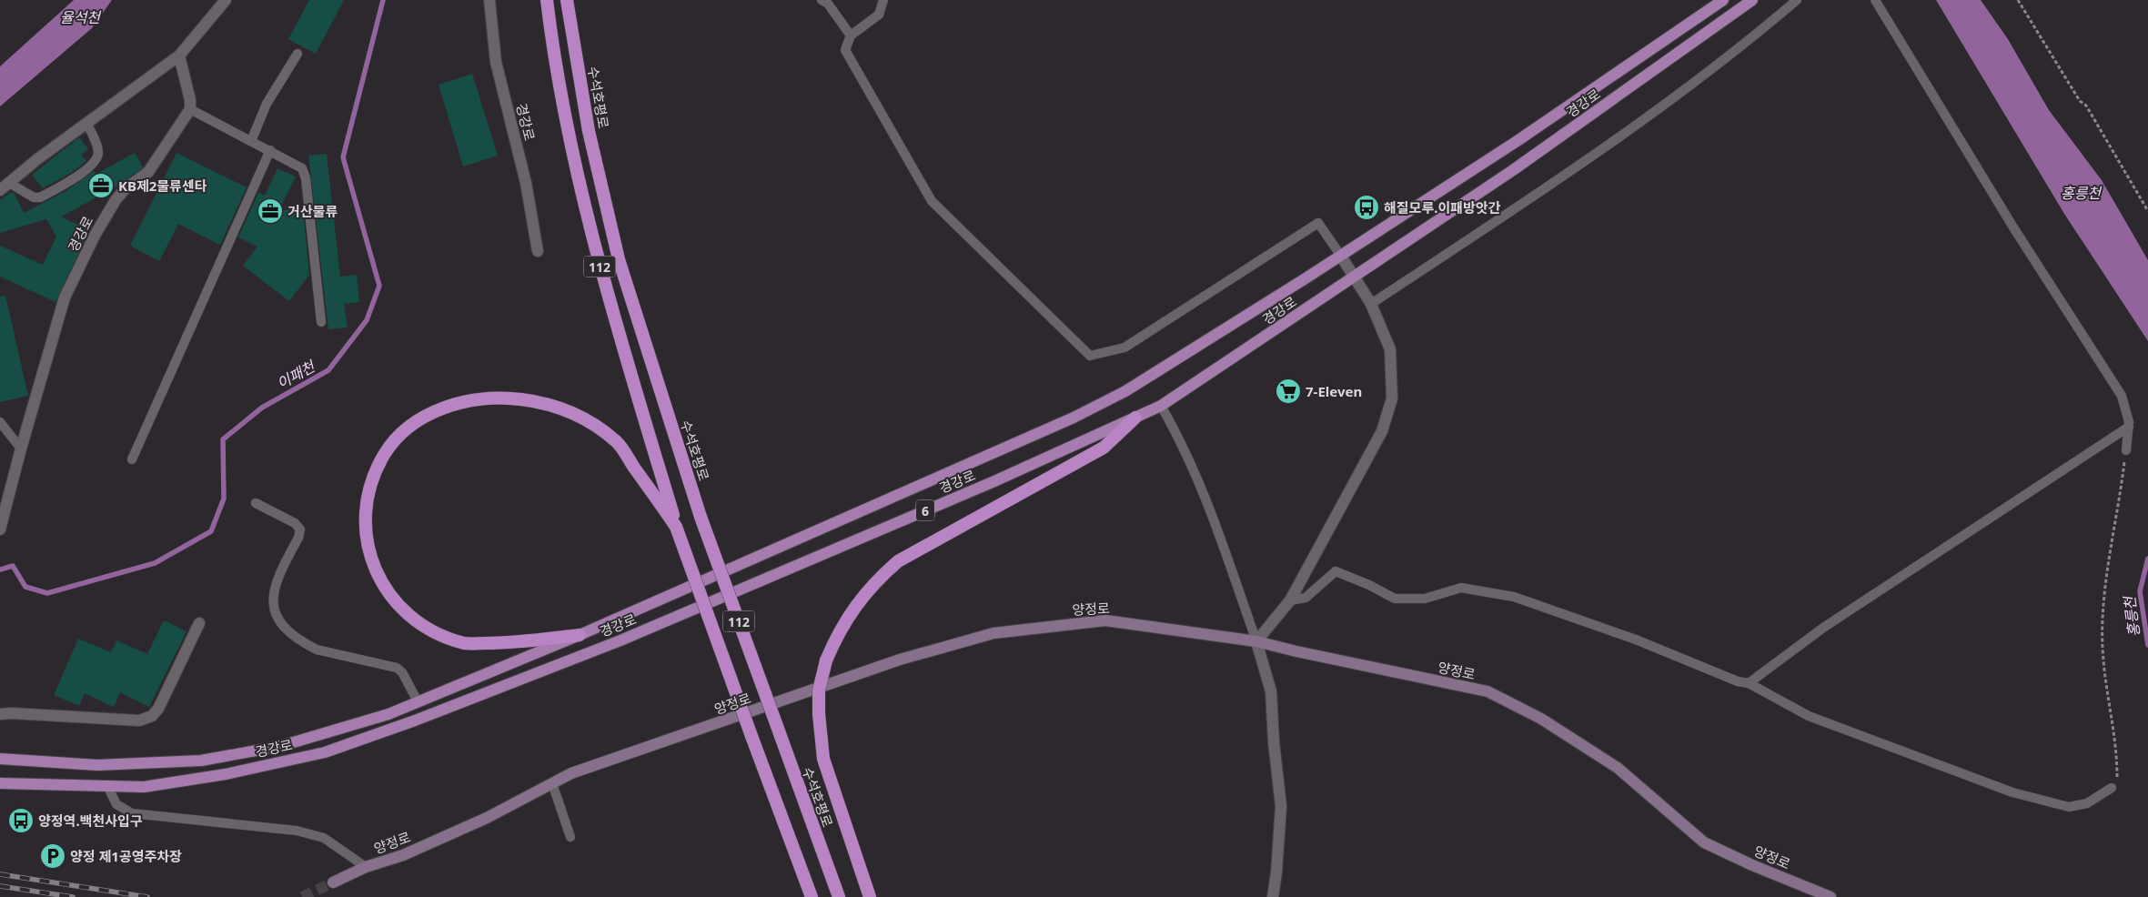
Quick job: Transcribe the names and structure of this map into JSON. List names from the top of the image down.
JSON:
{
  "streets": {
    "highway": ["수석호평로", "112"],
    "main road": ["경강로", "6", "양정로"]
  },
  "water": ["율석천", "홍릉천", "이패천"],
  "places": {
    "office": ["KB제2물류센타", "거산물류"],
    "bus stop": ["해질모루.이패방앗간", "양정역.백천사입구"],
    "supermarket": ["7-Eleven"],
    "parking": ["양정 제1공영주차장"]
  }
}
